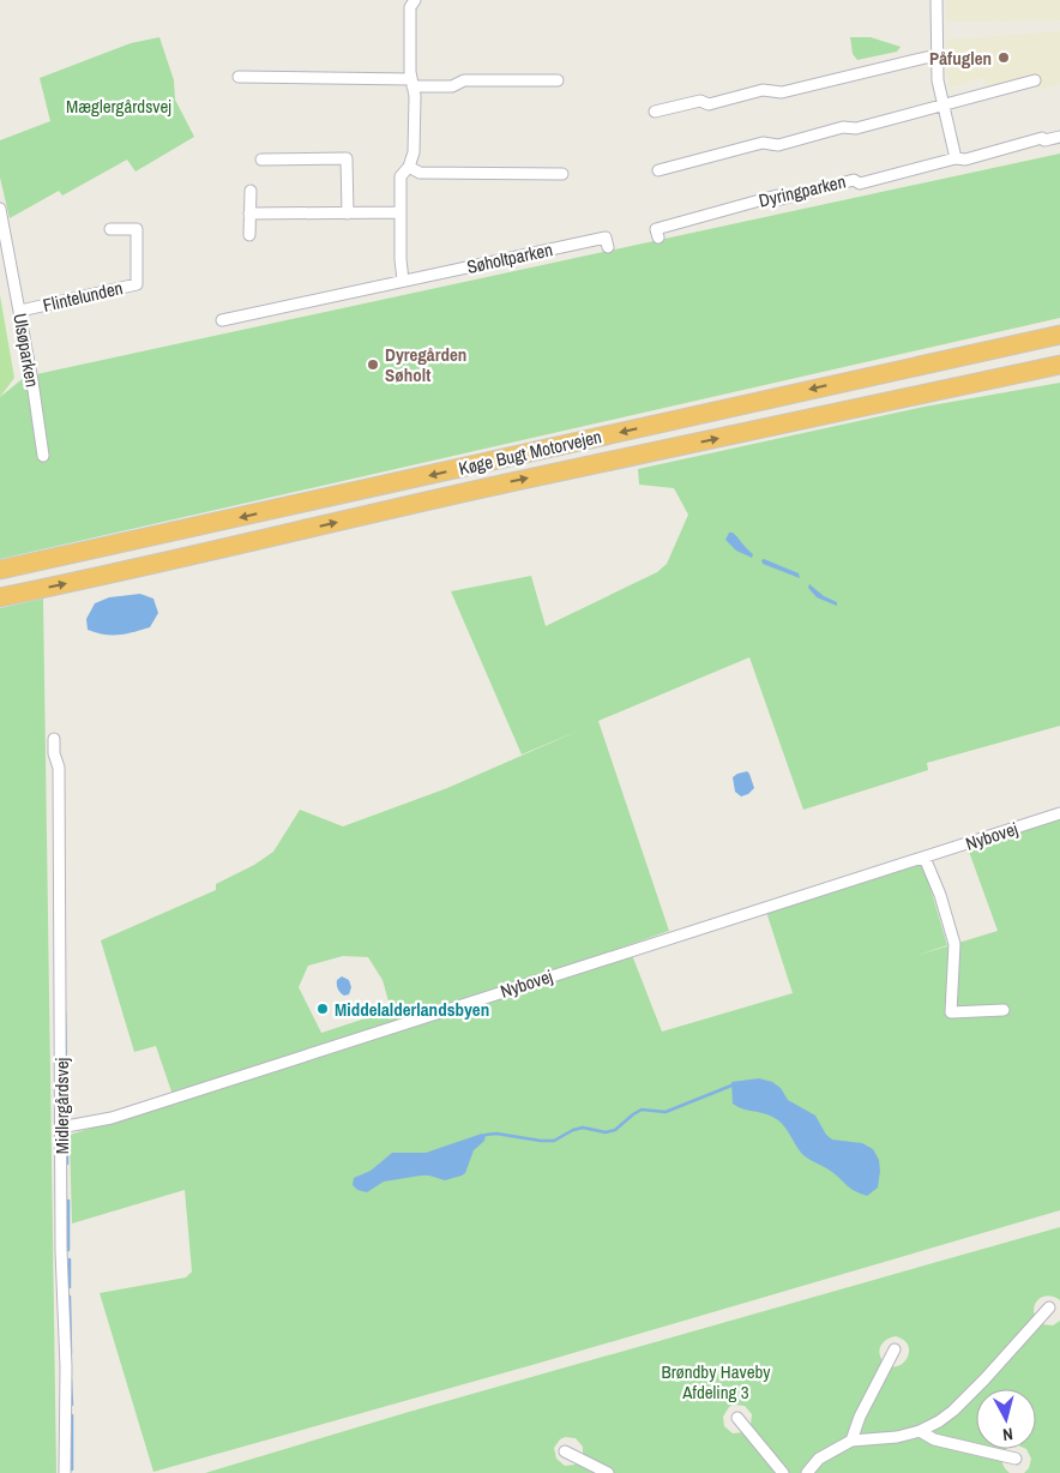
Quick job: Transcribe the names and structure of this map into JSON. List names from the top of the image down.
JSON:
{
  "streets": {
    "highway": ["Køge Bugt Motorvejen"],
    "street": [
      "Dyringparken",
      "Søholtparken",
      "Flintelunden",
      "Ulsøparken",
      "Nybovej",
      "Midlergårdsvej"
    ]
  },
  "crossings": [
    ["Flintelunden", "Ulsøparken"],
    ["Nybovej", "Midlergårdsvej"]
  ],
  "parks": ["Mæglergårdsvej", "Brøndby Haveby Afdeling 3"],
  "places": ["Påfuglen", "Dyregården Søholt", "Middelalderlandsbyen"],
  "north": "bottom"
}
